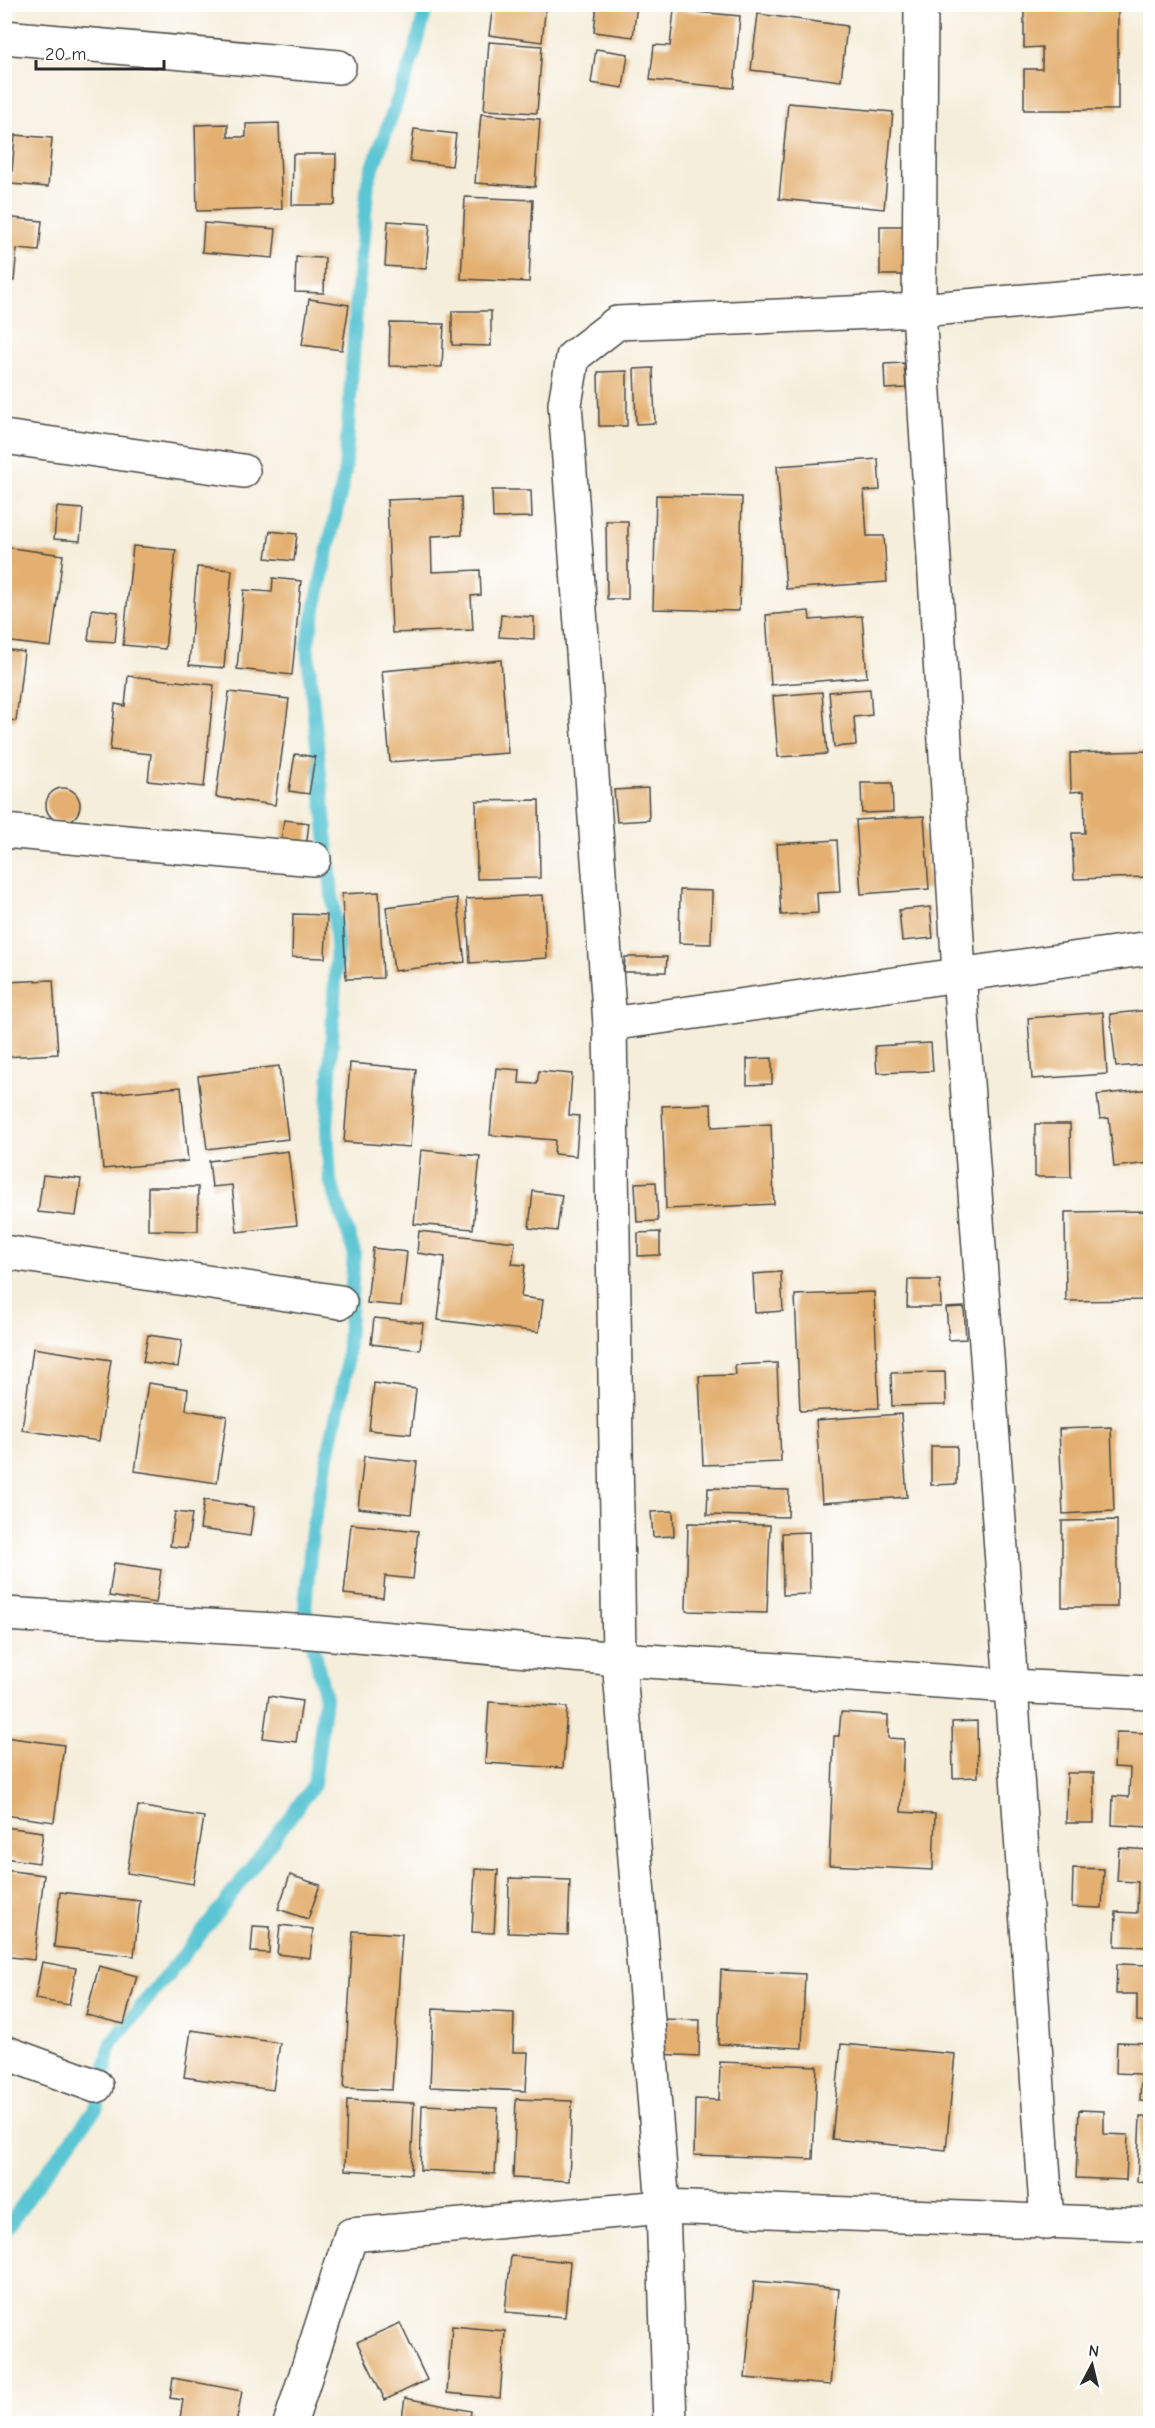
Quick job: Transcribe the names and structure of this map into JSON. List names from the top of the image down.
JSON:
{
  "scale_bar": "20 m",
  "north": "top"
}
